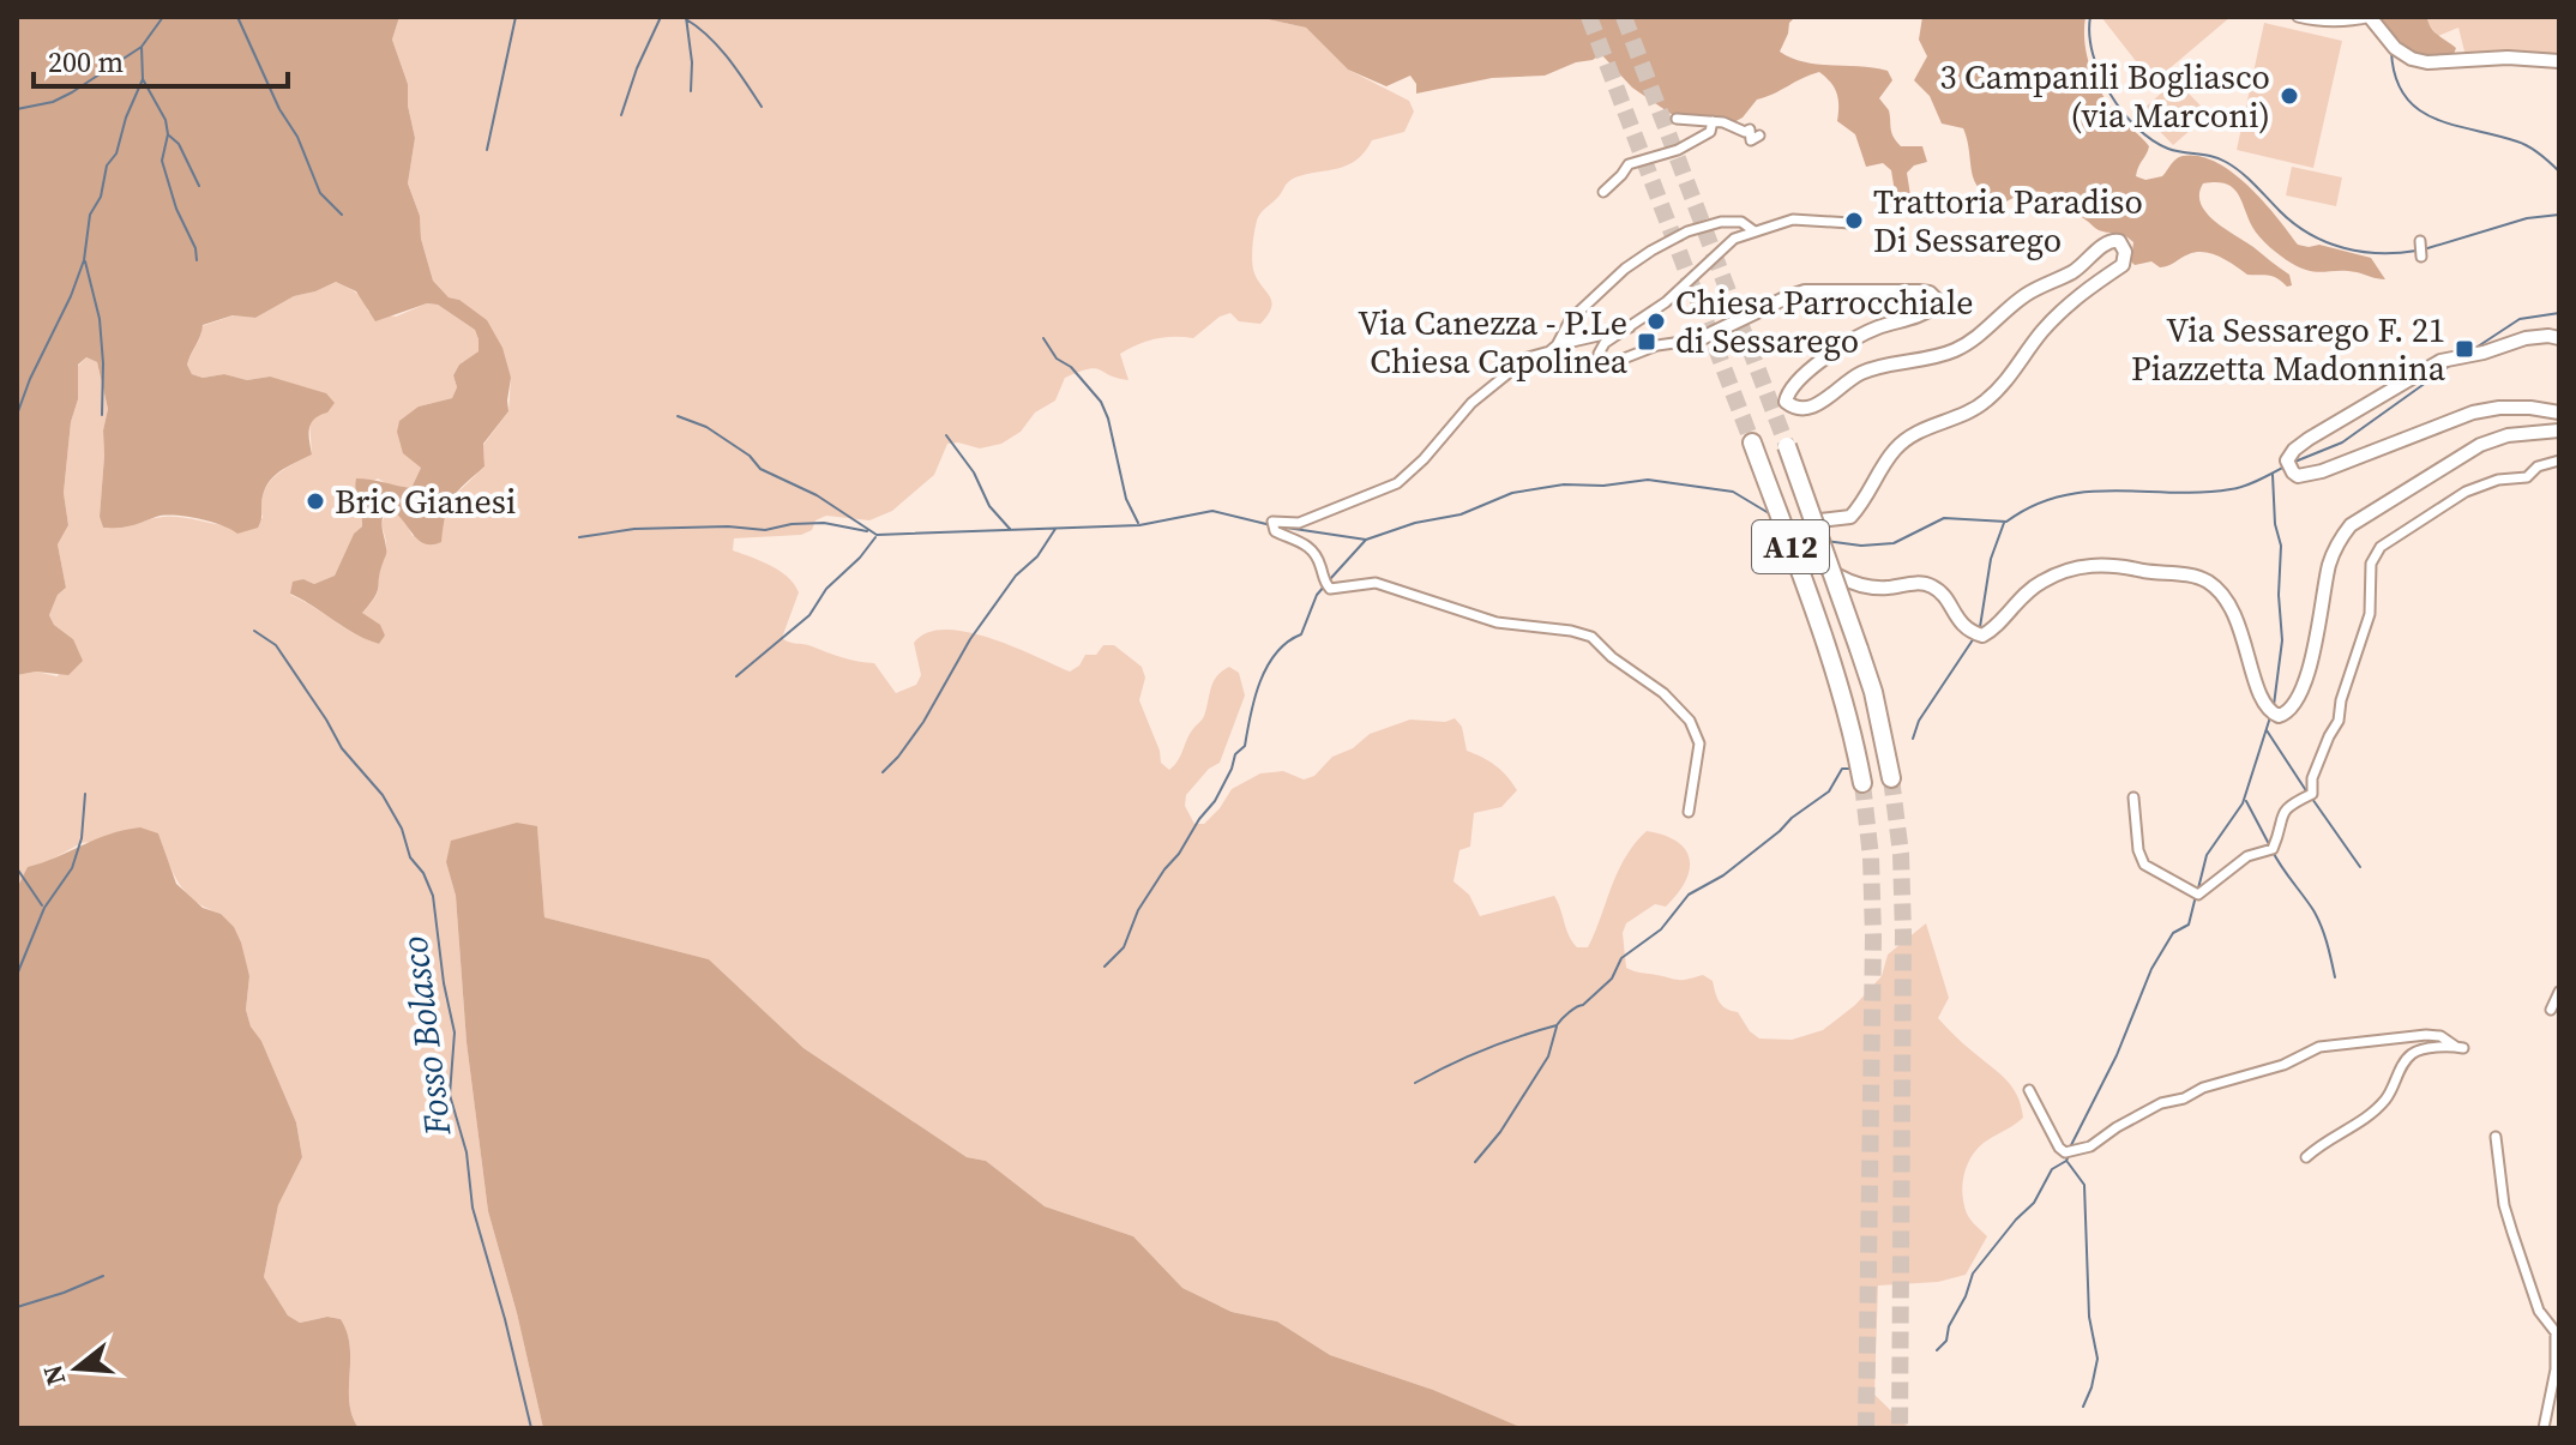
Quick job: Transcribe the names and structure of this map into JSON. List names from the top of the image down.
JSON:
{
  "streets": {
    "highway": ["A12"]
  },
  "water": ["Fosso Bolasco"],
  "places": {
    "other": [
      "3 Campanili Bogliasco (via Marconi)",
      "Trattoria Paradiso Di Sessarego",
      "Chiesa Parrocchiale di Sessarego",
      "Bric Gianesi"
    ],
    "transit": ["Via Canezza - P.Le Chiesa Capolinea", "Via Sessarego F. 21 Piazzetta Madonnina"]
  },
  "scale_bar": "200 m",
  "north": "left"
}
